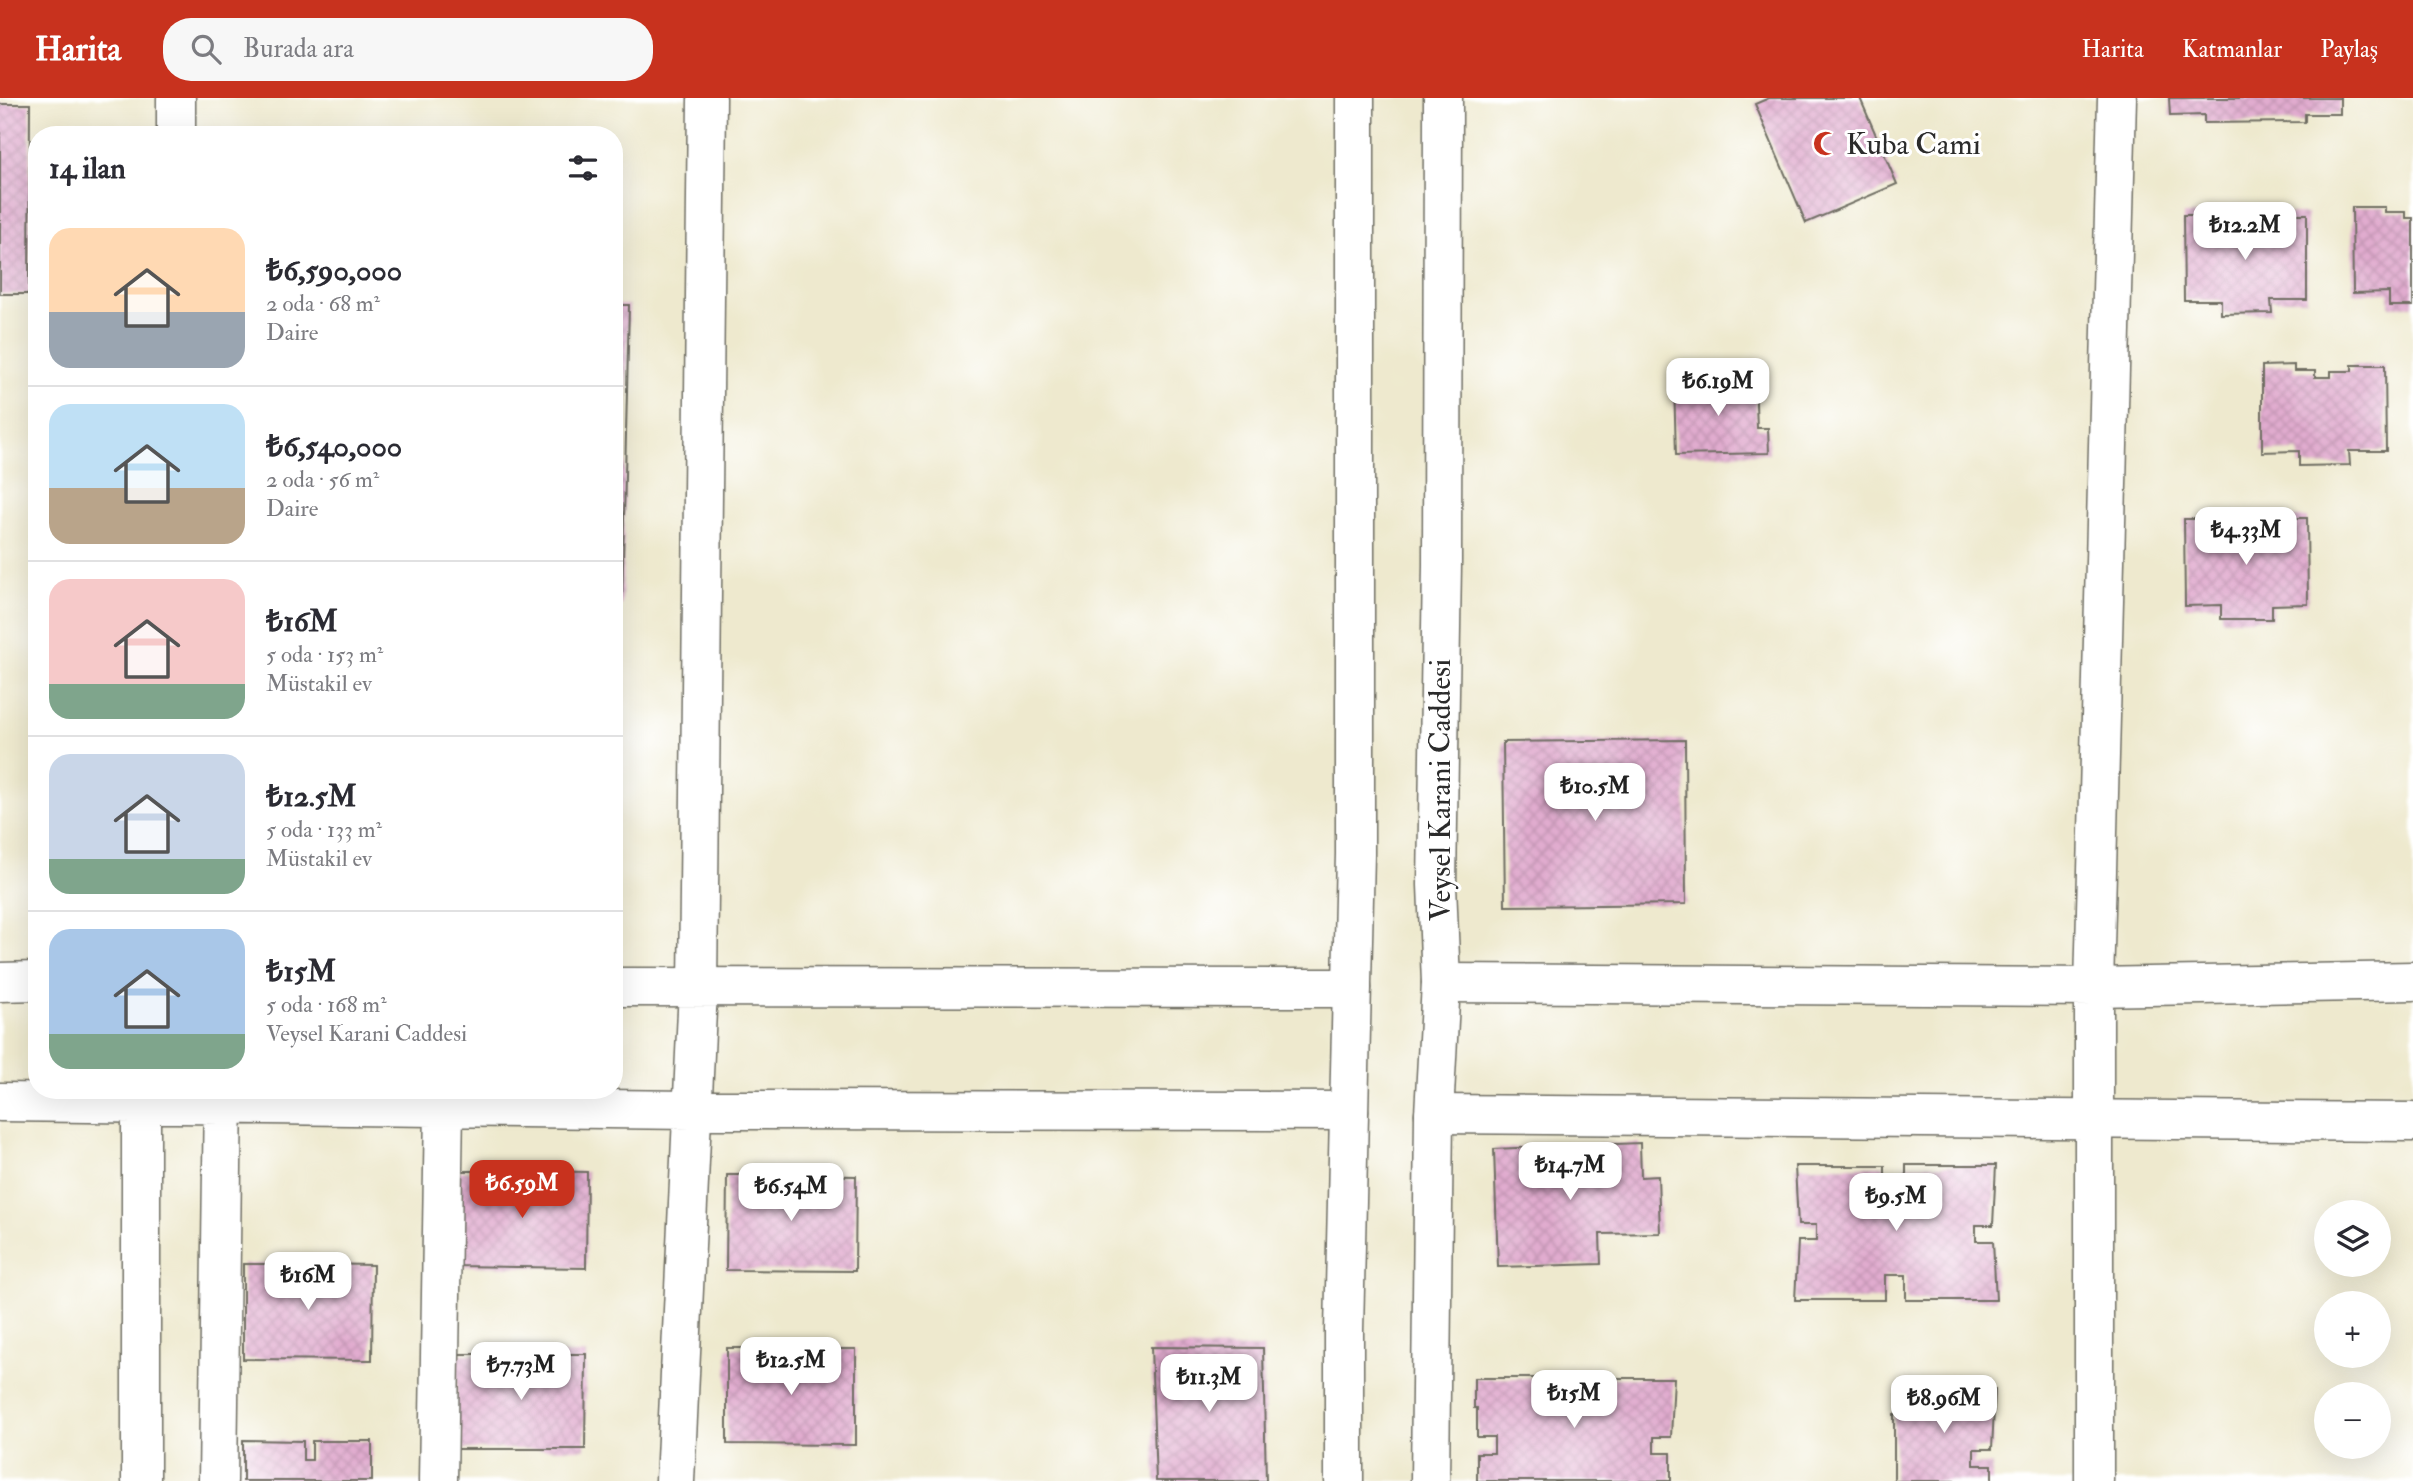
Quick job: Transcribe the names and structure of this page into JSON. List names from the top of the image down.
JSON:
{
  "streets": {
    "street": ["Veysel Karani Caddesi"]
  },
  "places": {
    "mosque": ["Kuba Cami"]
  },
  "page": {
    "header": "Harita",
    "search": "Burada ara",
    "nav": ["Harita", "Katmanlar", "Paylaş"],
    "heading": "14 ilan",
    "price": [
      "₺12.2M",
      "₺6.19M",
      "₺4.33M",
      "₺10.5M",
      "₺14.7M",
      "₺6.59M",
      "₺6.54M",
      "₺9.5M",
      "₺16M",
      "₺12.5M",
      "₺7.73M",
      "₺11.3M",
      "₺15M",
      "₺8.96M"
    ],
    "list": [
      {
        "name": "₺6,590,000",
        "note": "2 oda · 68 m² · Daire"
      },
      {
        "name": "₺6,540,000",
        "note": "2 oda · 56 m² · Daire"
      },
      {
        "name": "₺16M",
        "note": "5 oda · 153 m² · Müstakil ev"
      },
      {
        "name": "₺12.5M",
        "note": "5 oda · 133 m² · Müstakil ev"
      },
      {
        "name": "₺15M",
        "note": "5 oda · 168 m² · Veysel Karani Caddesi"
      }
    ],
    "map_buttons": ["+", "−"]
  }
}
